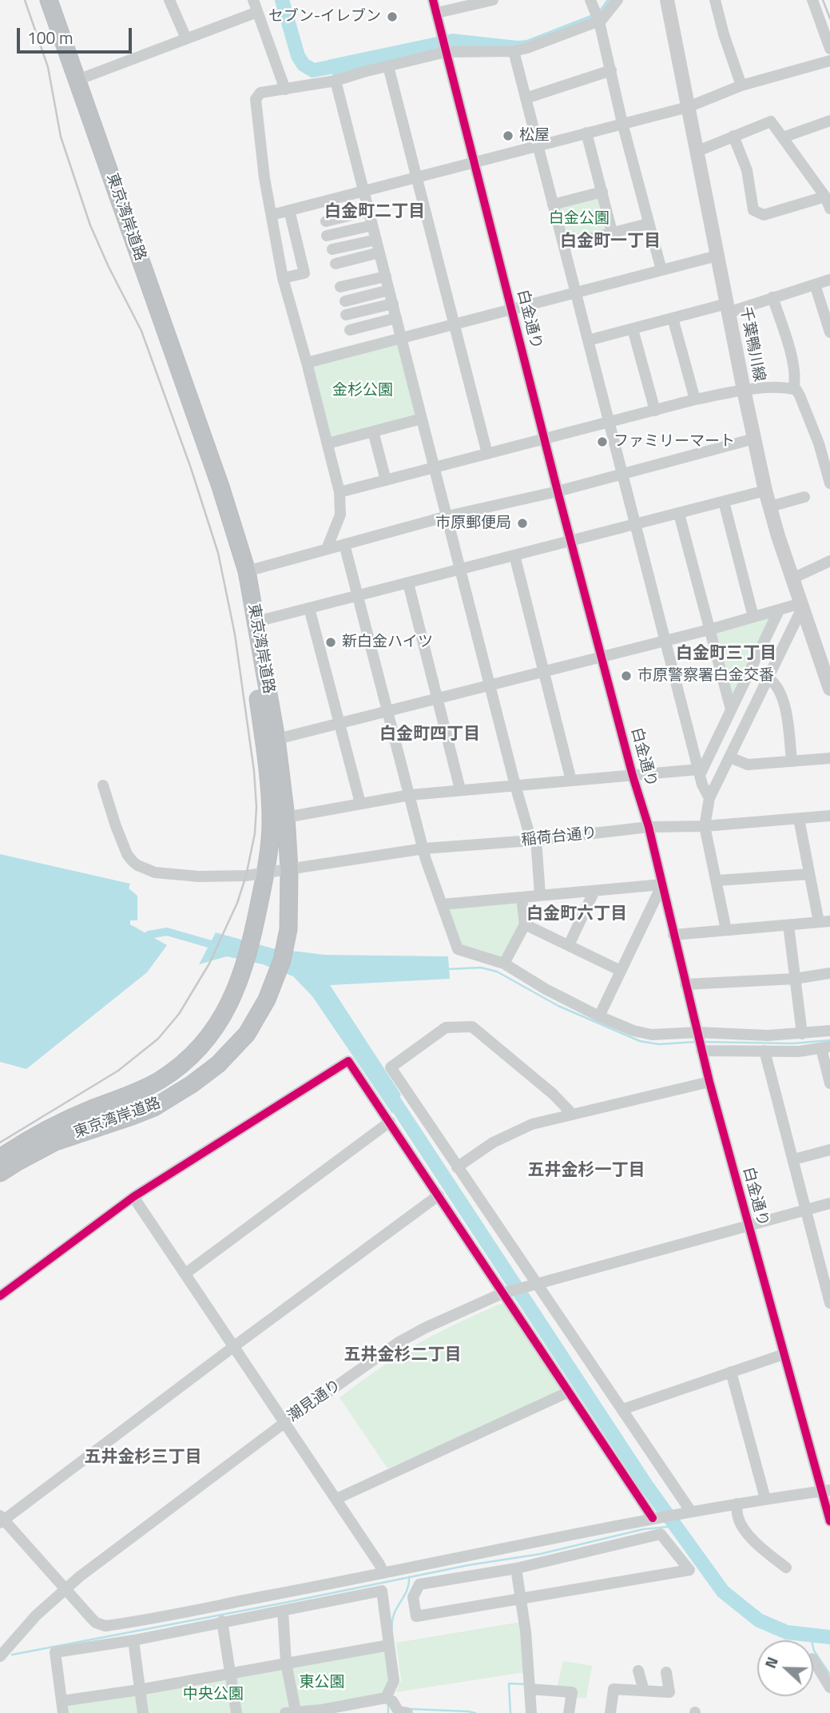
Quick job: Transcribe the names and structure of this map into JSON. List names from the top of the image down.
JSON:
{
  "streets": {
    "highway": ["東京湾岸道路"],
    "main road": ["千葉鴨川線"],
    "street": ["白金通り", "稲荷台通り", "潮見通り"]
  },
  "crossings": [
    ["東京湾岸道路", "稲荷台通り"],
    ["白金通り", "稲荷台通り"],
    ["白金通り", "潮見通り"]
  ],
  "districts": [
    "白金町二丁目",
    "白金町一丁目",
    "白金町三丁目",
    "白金町四丁目",
    "白金町六丁目",
    "五井金杉一丁目",
    "五井金杉二丁目",
    "五井金杉三丁目"
  ],
  "parks": [
    "白金公園",
    "金杉公園",
    "東公園",
    "中央公園"
  ],
  "places": [
    "セブン-イレブン",
    "松屋",
    "ファミリーマート",
    "市原郵便局",
    "新白金ハイツ",
    "市原警察署白金交番"
  ],
  "scale_bar": "100 m",
  "north": "left"
}
